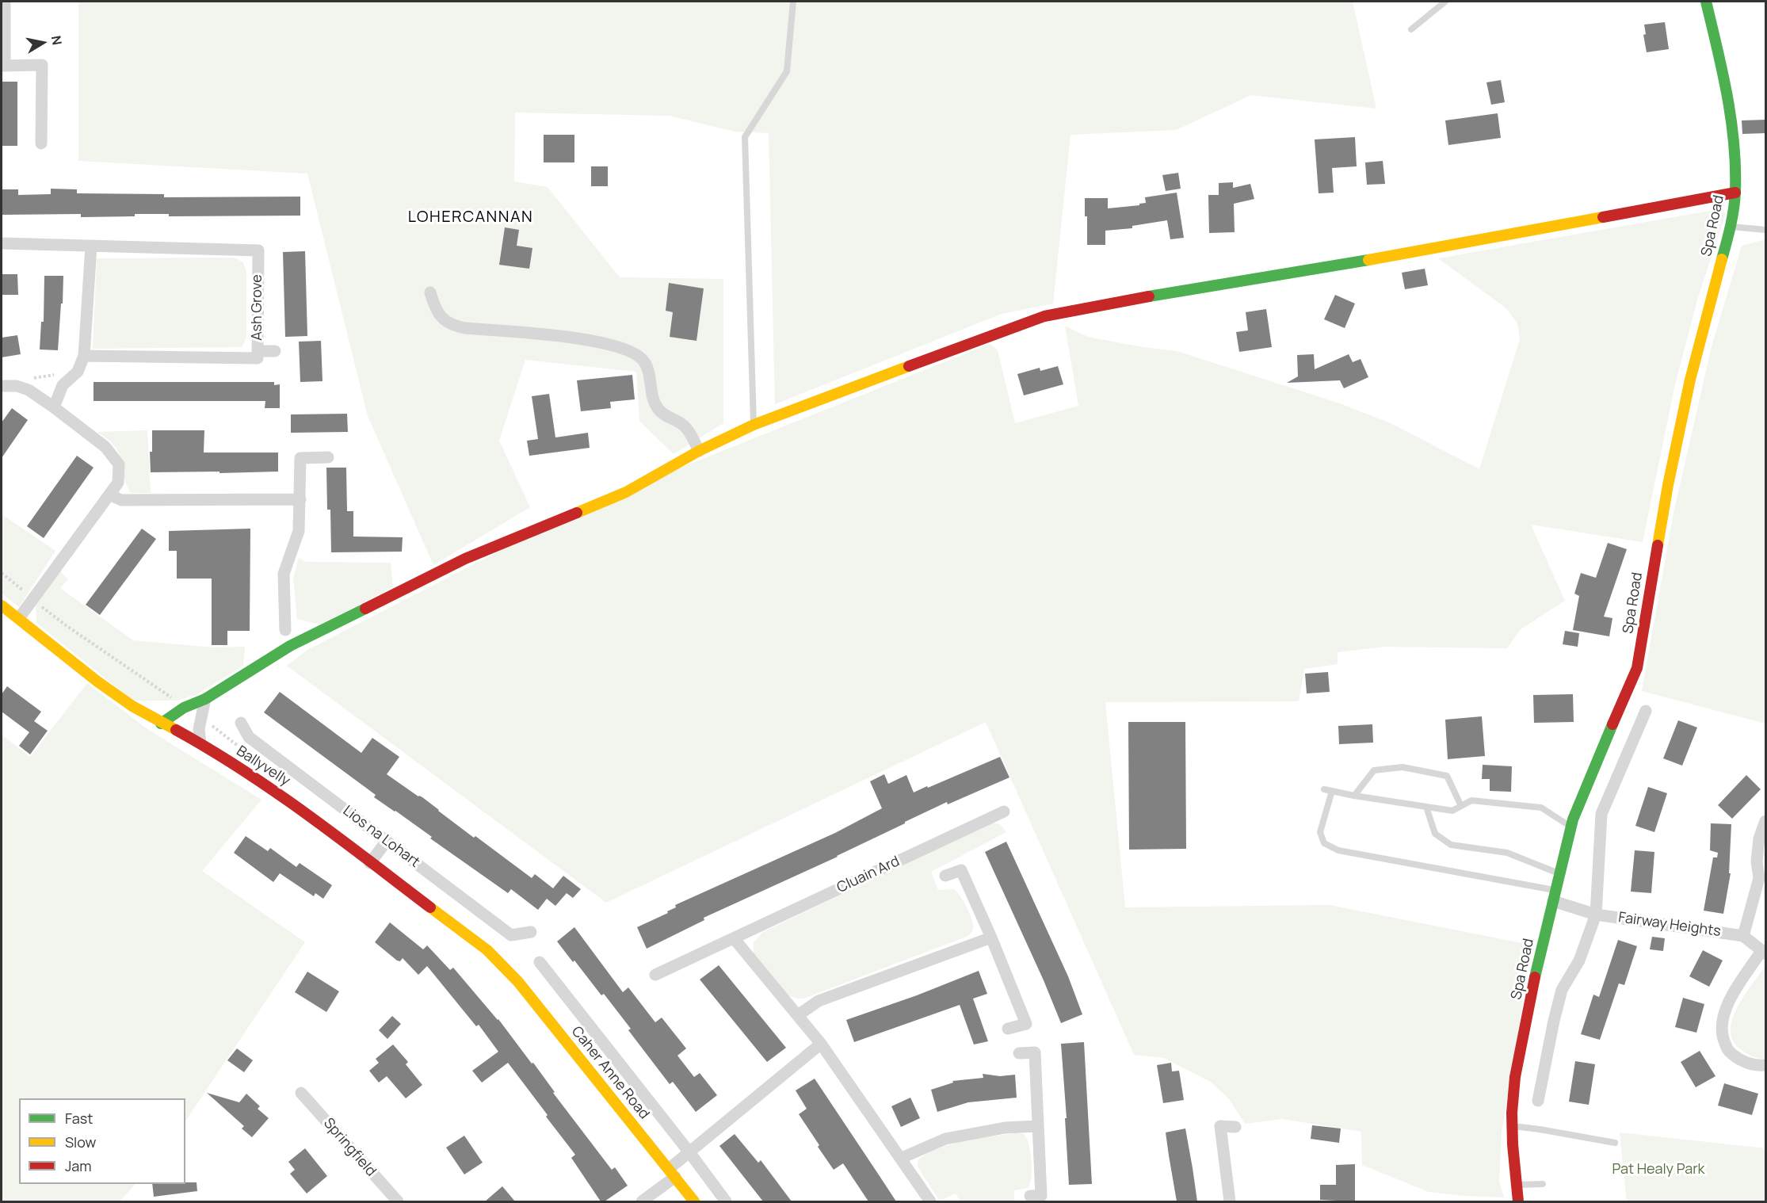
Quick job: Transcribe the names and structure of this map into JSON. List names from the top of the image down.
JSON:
{
  "streets": {
    "street": [
      "Spa Road",
      "Ash Grove",
      "Ballyvelly",
      "Lios na Lohart",
      "Cluain Ard",
      "Fairway Heights",
      "Caher Anne Road",
      "Springfield"
    ]
  },
  "crossings": [
    ["Spa Road", "Fairway Heights"],
    ["Ballyvelly", "Caher Anne Road"]
  ],
  "districts": ["LOHERCANNAN"],
  "parks": ["Pat Healy Park"],
  "legend": ["Fast", "Slow", "Jam"],
  "north": "right"
}
